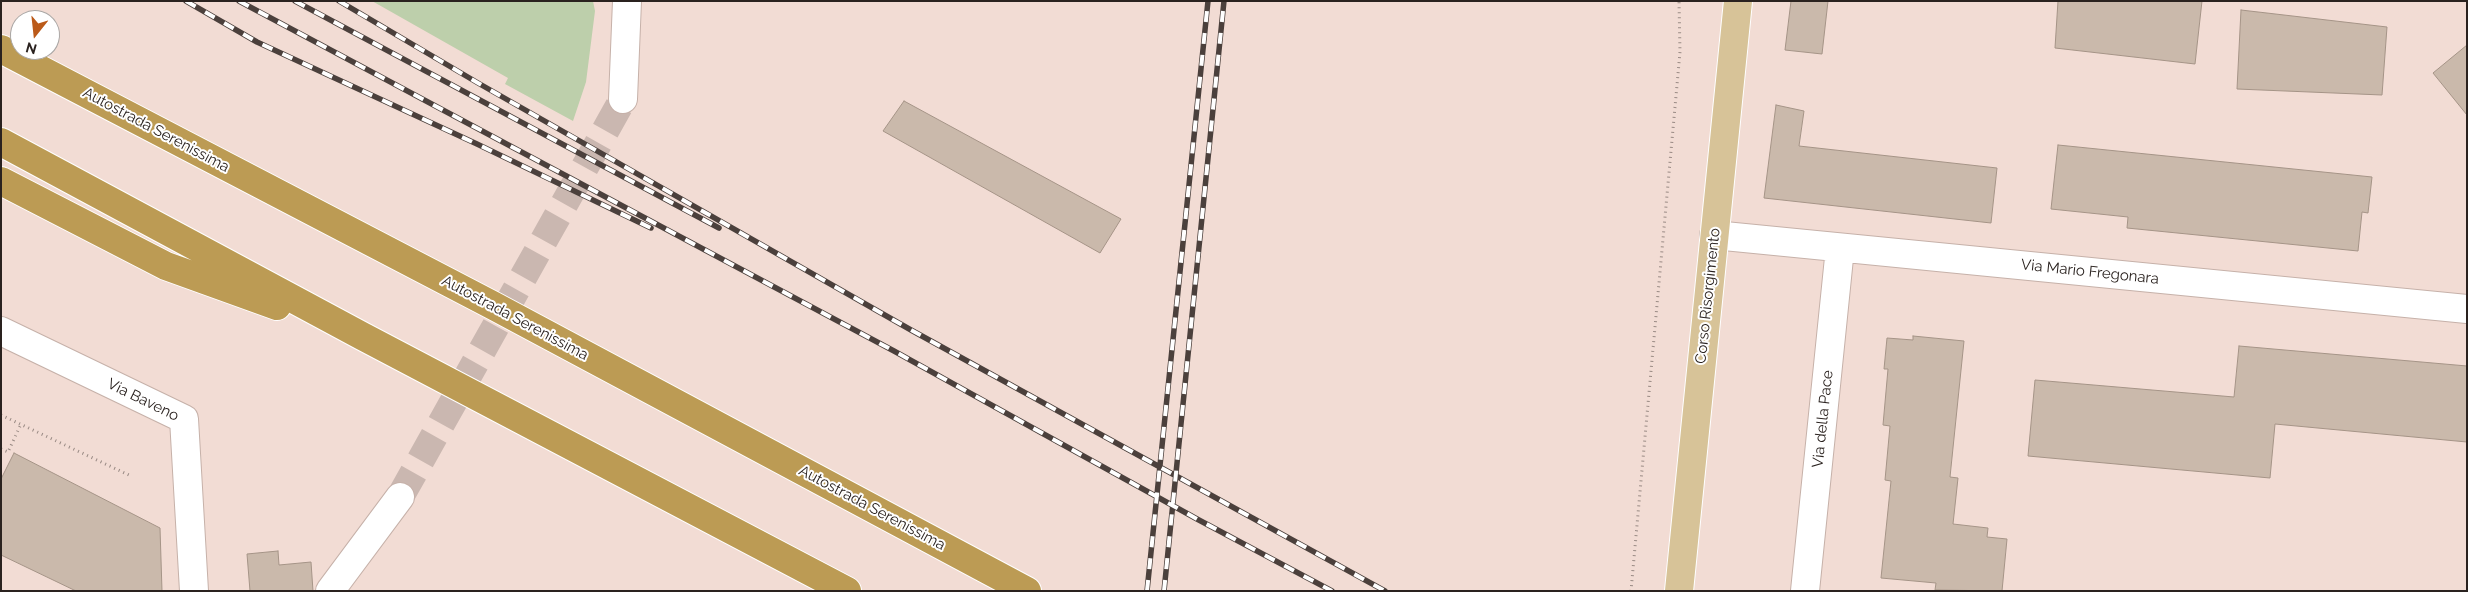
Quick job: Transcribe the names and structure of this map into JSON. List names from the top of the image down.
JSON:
{
  "streets": {
    "highway": ["Autostrada Serenissima"],
    "main road": ["Corso Risorgimento"],
    "street": ["Via Mario Fregonara", "Via Baveno", "Via della Pace"]
  },
  "crossings": [
    ["Via Mario Fregonara", "Corso Risorgimento"],
    ["Via Mario Fregonara", "Via della Pace"]
  ],
  "north": "bottom"
}
